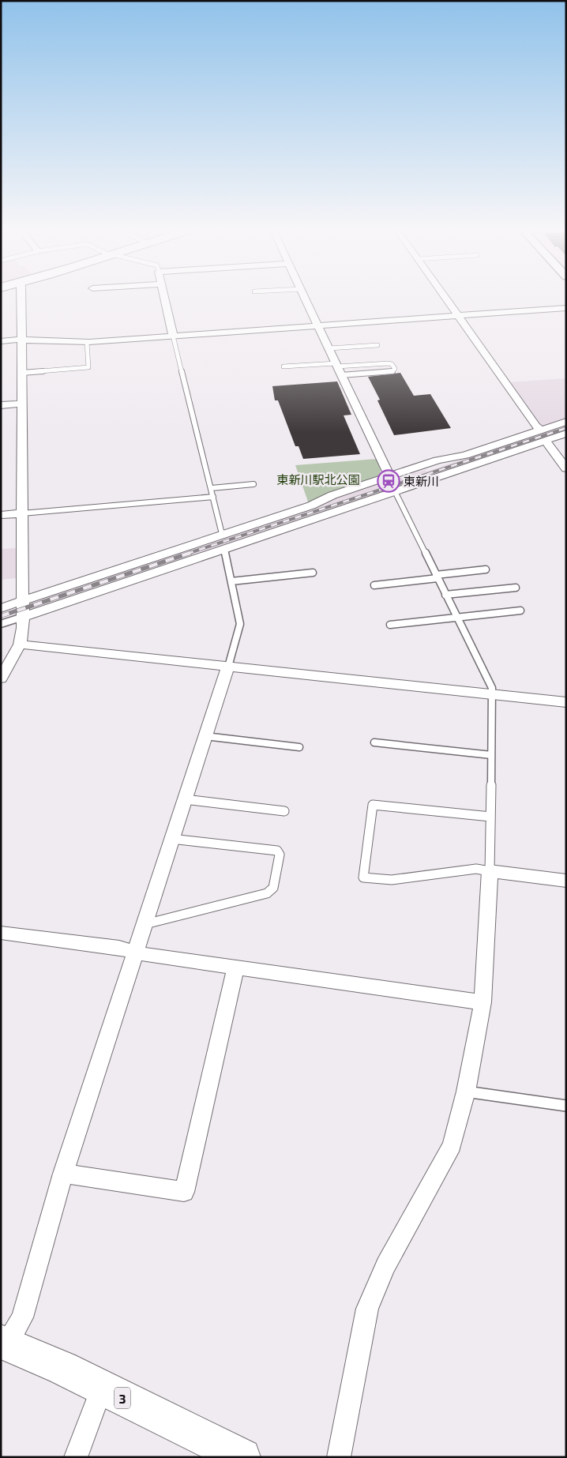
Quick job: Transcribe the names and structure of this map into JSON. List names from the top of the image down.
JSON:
{
  "streets": {
    "main road": ["3"]
  },
  "parks": ["東新川駅北公園"],
  "places": {
    "station": ["東新川"]
  }
}
